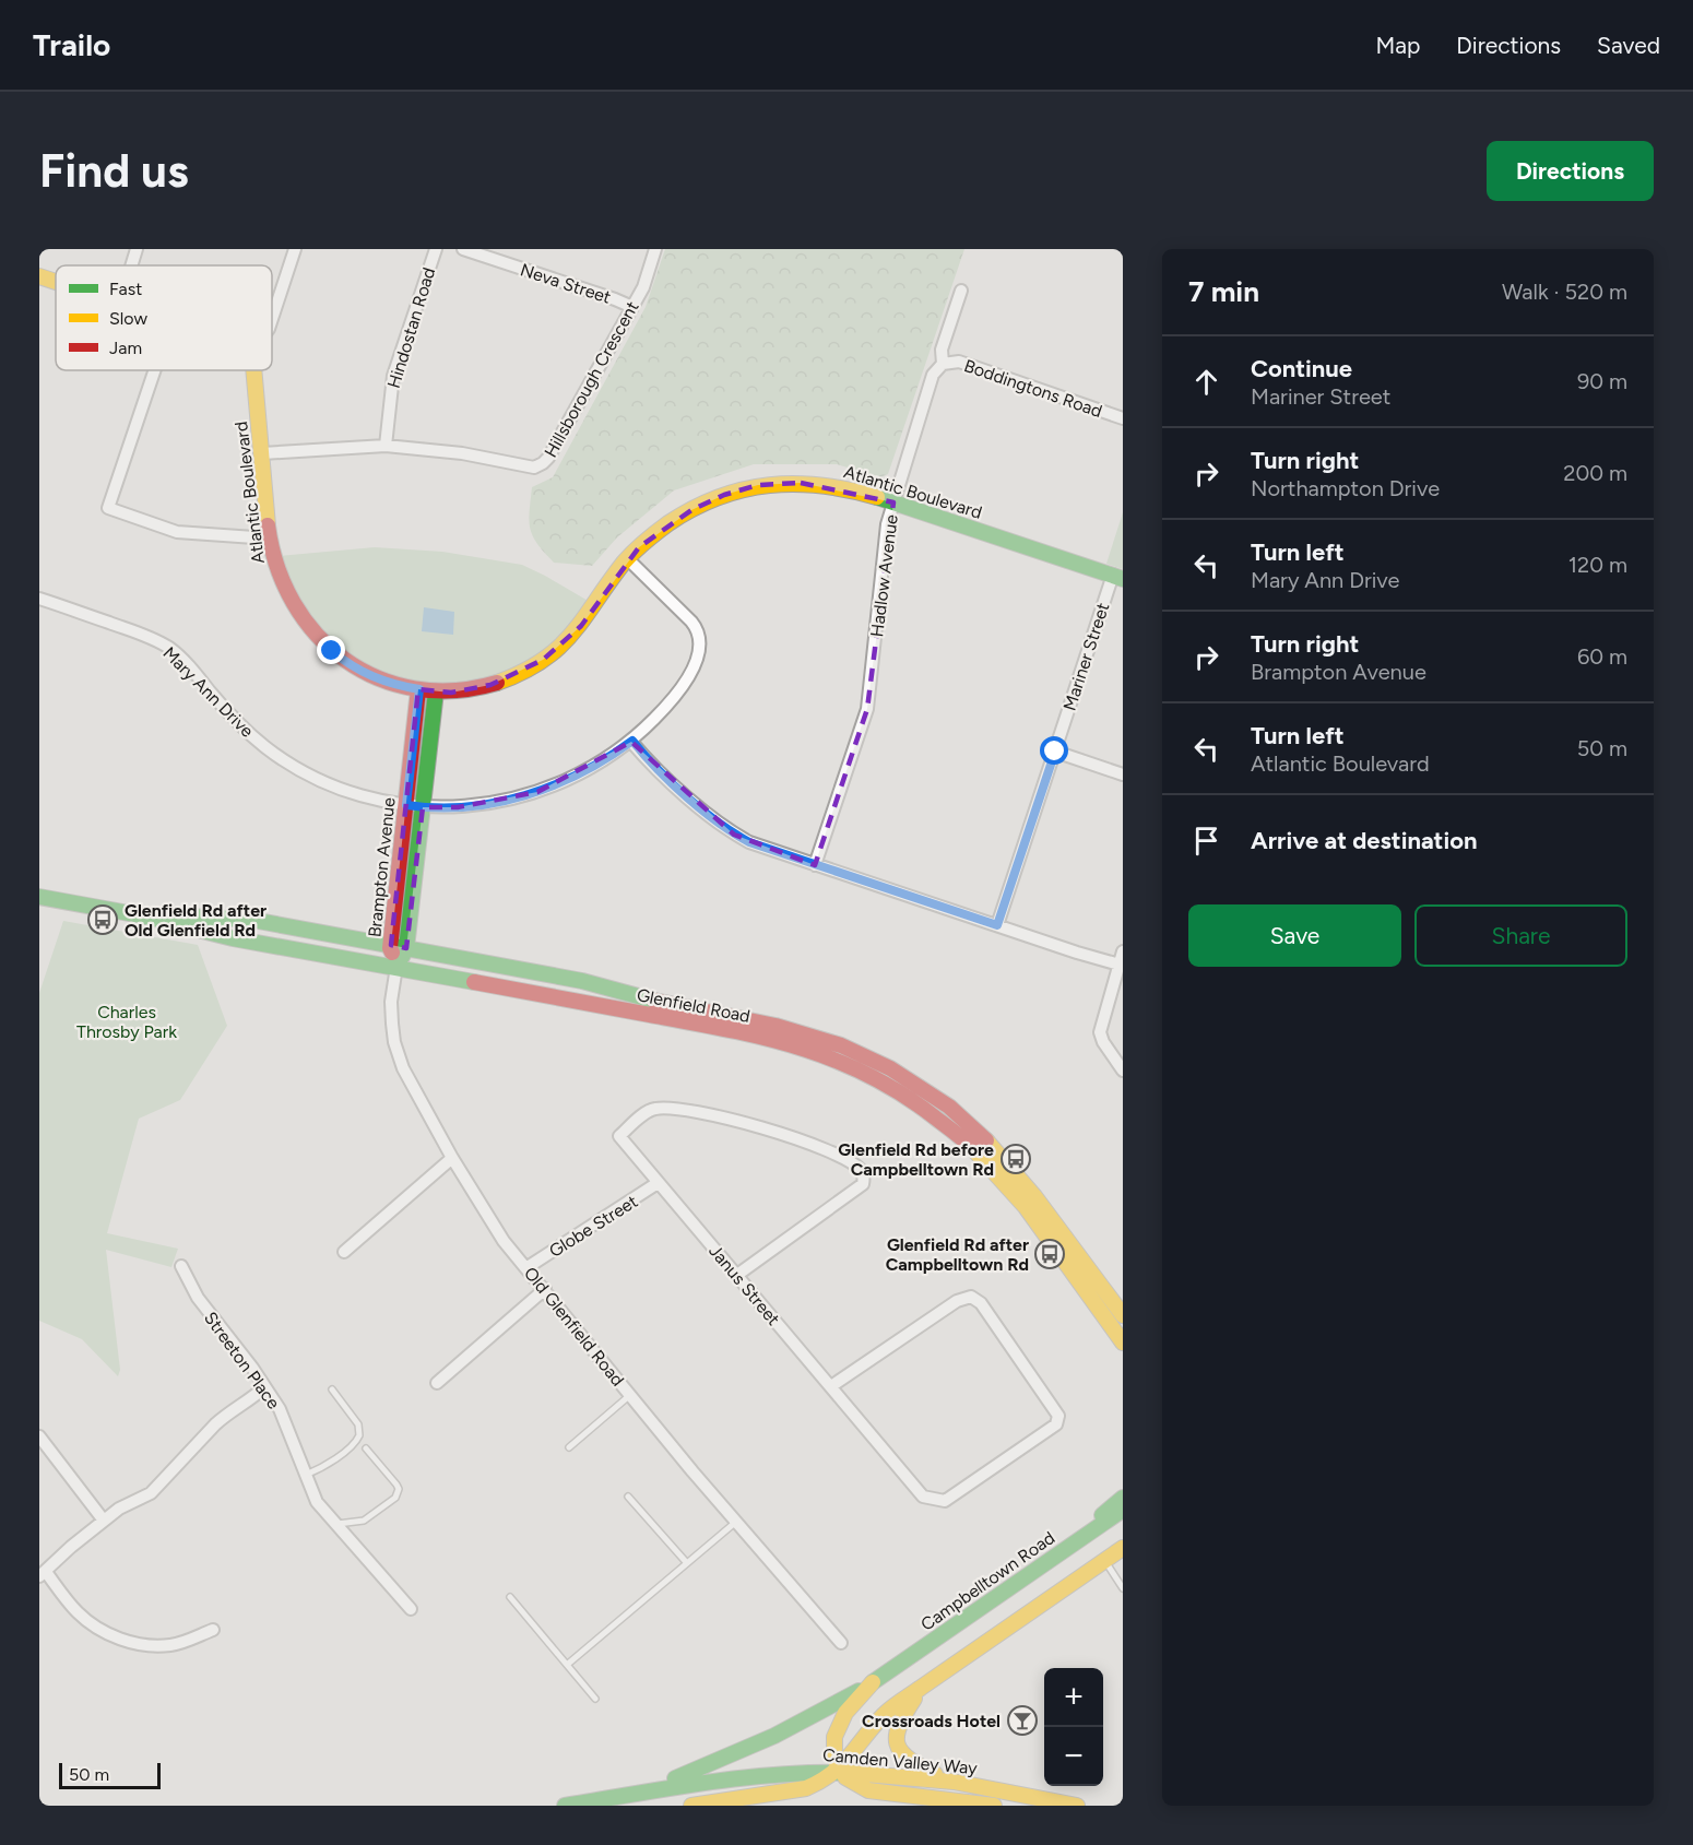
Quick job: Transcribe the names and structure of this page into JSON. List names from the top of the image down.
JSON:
{
  "streets": {
    "main road": [
      "Atlantic Boulevard",
      "Brampton Avenue",
      "Glenfield Road",
      "Campbelltown Road",
      "Camden Valley Way"
    ],
    "street": [
      "Neva Street",
      "Hindostan Road",
      "Hillsborough Crescent",
      "Boddingtons Road",
      "Hadlow Avenue",
      "Mariner Street",
      "Mary Ann Drive",
      "Globe Street",
      "Janus Street",
      "Old Glenfield Road",
      "Streeton Place"
    ]
  },
  "crossings": [
    ["Neva Street", "Hillsborough Crescent"],
    ["Hindostan Road", "Hillsborough Crescent"],
    ["Hillsborough Crescent", "Atlantic Boulevard"],
    ["Boddingtons Road", "Hadlow Avenue"],
    ["Atlantic Boulevard", "Hadlow Avenue"],
    ["Atlantic Boulevard", "Mariner Street"],
    ["Atlantic Boulevard", "Mary Ann Drive"],
    ["Atlantic Boulevard", "Brampton Avenue"],
    ["Mary Ann Drive", "Brampton Avenue"],
    ["Brampton Avenue", "Glenfield Road"],
    ["Brampton Avenue", "Old Glenfield Road"],
    ["Glenfield Road", "Old Glenfield Road"],
    ["Globe Street", "Janus Street"],
    ["Globe Street", "Old Glenfield Road"]
  ],
  "parks": ["Charles Throsby Park"],
  "places": {
    "bus stop": ["Glenfield Rd after Old Glenfield Rd", "Glenfield Rd before Campbelltown Rd", "Glenfield Rd after Campbelltown Rd"],
    "bar": ["Crossroads Hotel"]
  },
  "legend": ["Fast", "Slow", "Jam"],
  "scale_bar": "50 m",
  "page": {
    "header": "Trailo",
    "nav": ["Map", "Directions", "Saved"],
    "buttons": [
      "Directions",
      ["Save", "Share"]
    ],
    "title": "Find us",
    "heading": ["7 min", "Walk · 520 m"],
    "list": [
      ["Continue", "Mariner Street", "90 m"],
      ["Turn right", "Northampton Drive", "200 m"],
      ["Turn left", "Mary Ann Drive", "120 m"],
      ["Turn right", "Brampton Avenue", "60 m"],
      ["Turn left", "Atlantic Boulevard", "50 m"],
      "Arrive at destination"
    ],
    "map_buttons": ["+", "−"],
    "scale": "50 m"
  }
}
